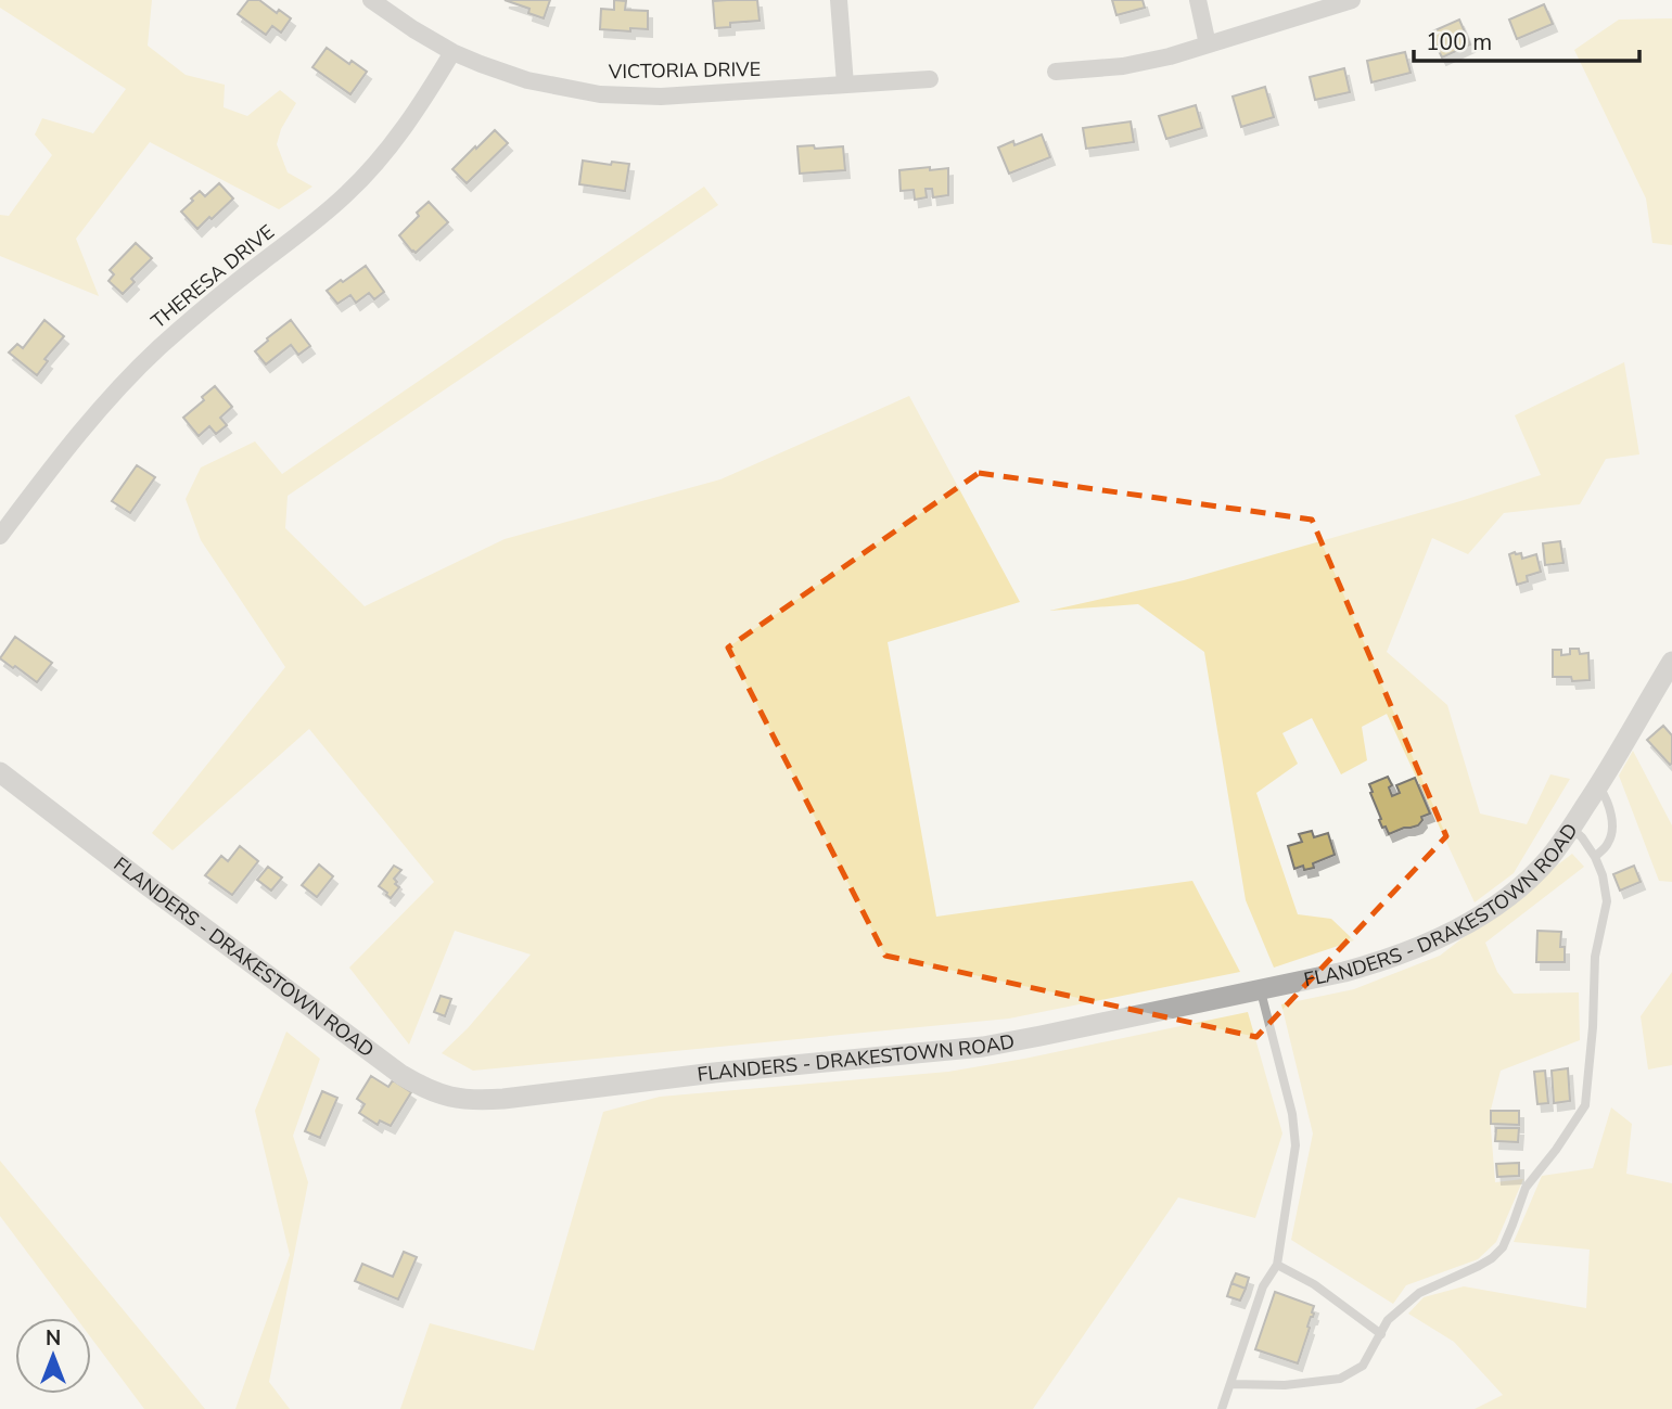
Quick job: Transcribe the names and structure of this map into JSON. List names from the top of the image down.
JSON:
{
  "streets": {
    "street": ["VICTORIA DRIVE", "THERESA DRIVE", "FLANDERS - DRAKESTOWN ROAD"]
  },
  "crossings": [
    ["VICTORIA DRIVE", "THERESA DRIVE"]
  ],
  "scale_bar": "100 m",
  "north": "top"
}
